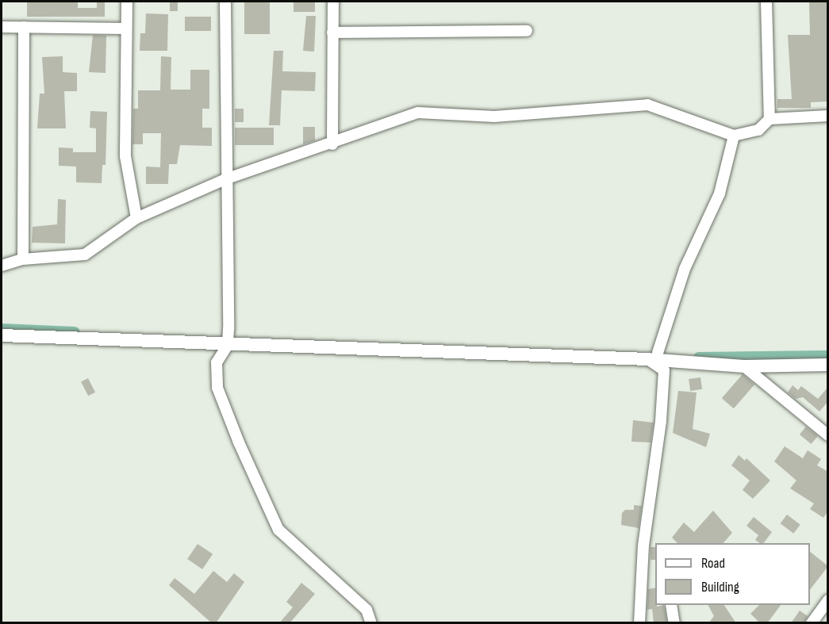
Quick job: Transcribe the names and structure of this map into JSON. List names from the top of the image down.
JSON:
{
  "legend": ["Road", "Building"]
}
